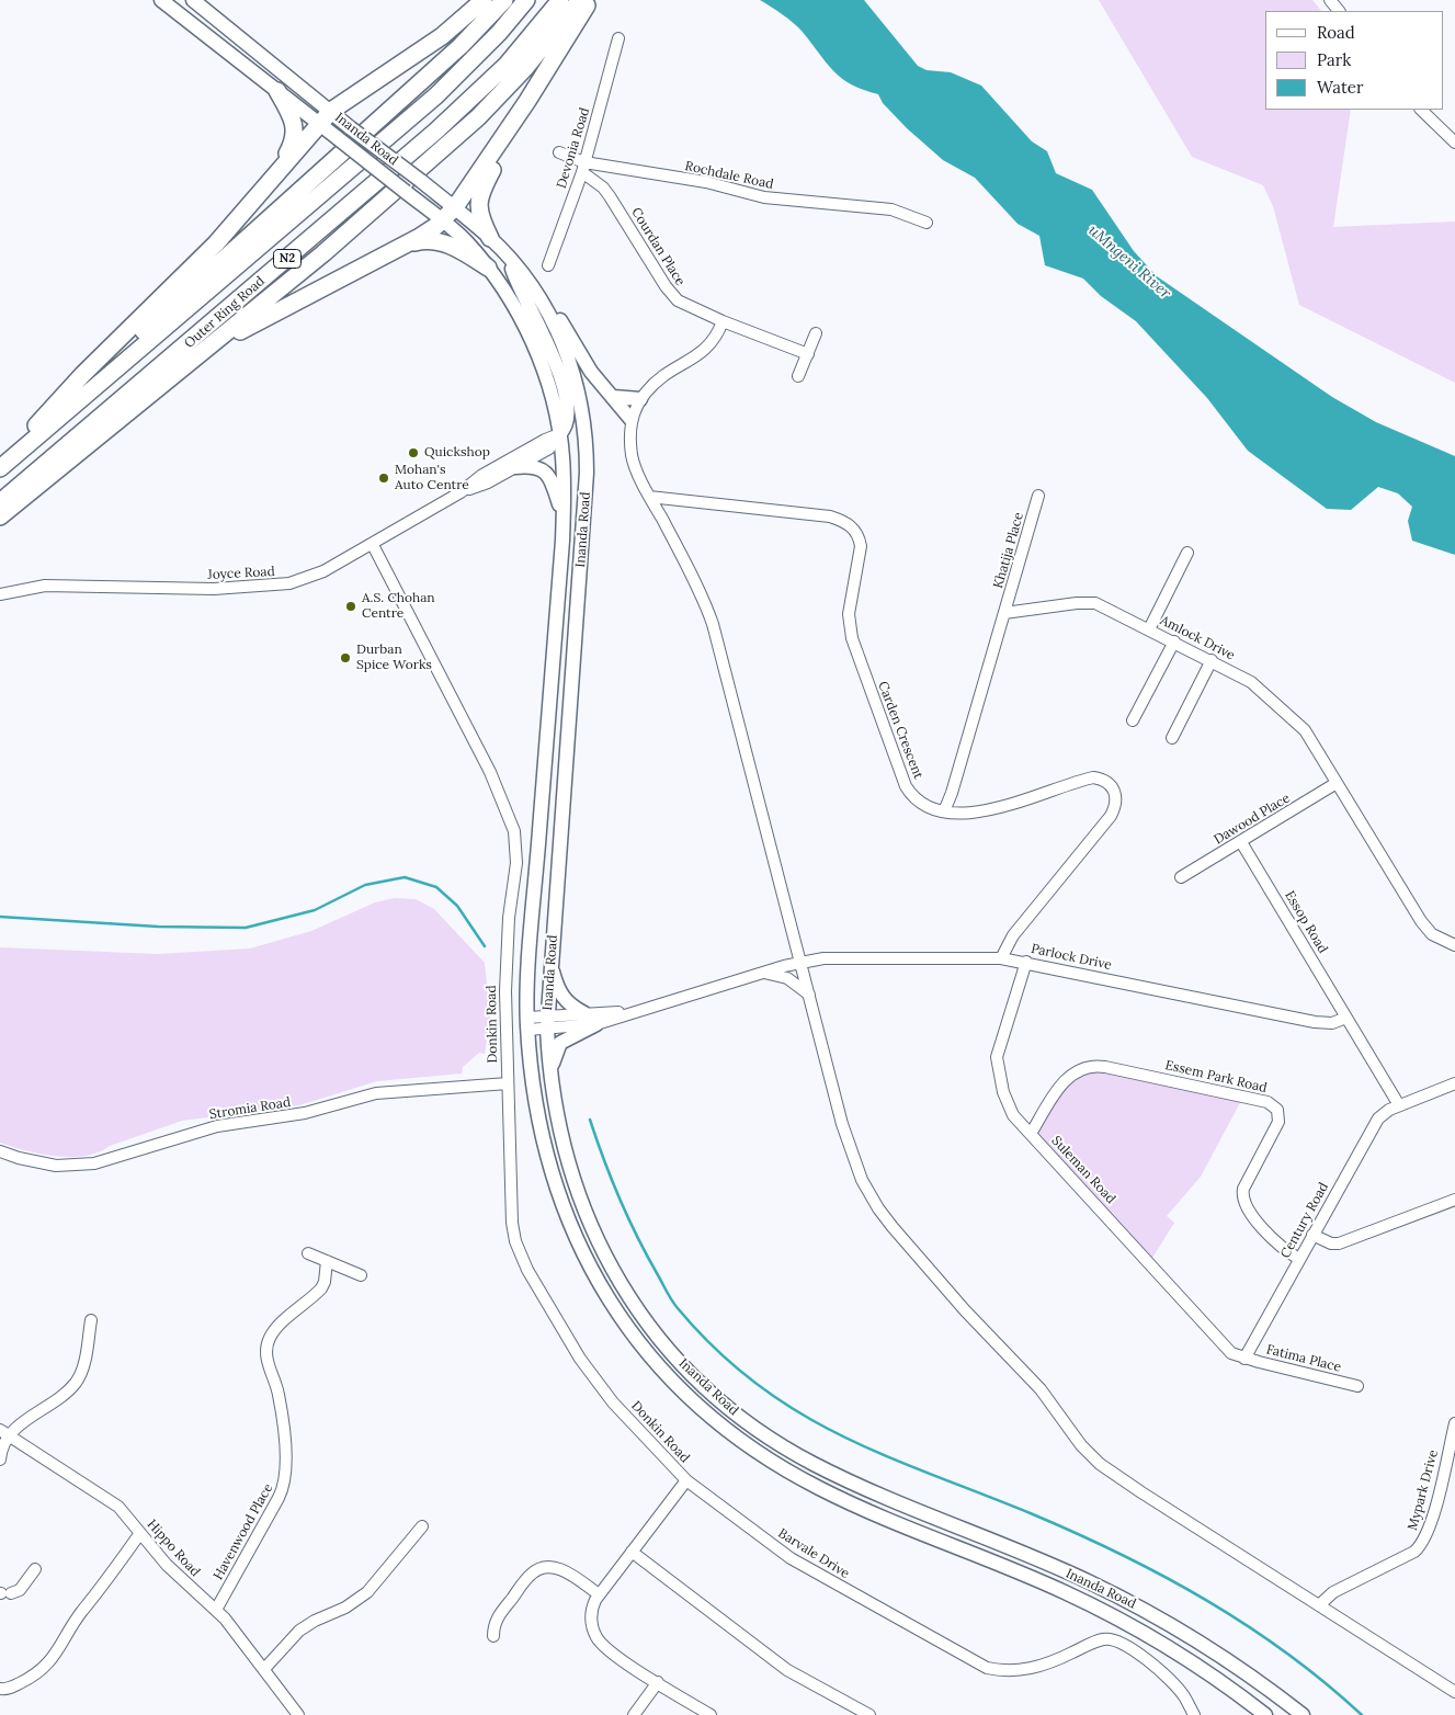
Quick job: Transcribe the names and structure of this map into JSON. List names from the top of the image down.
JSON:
{
  "streets": {
    "highway": ["N2", "Outer Ring Road"],
    "main road": ["Inanda Road"],
    "street": [
      "Devonia Road",
      "Rochdale Road",
      "Courdan Place",
      "Khatija Place",
      "Joyce Road",
      "Amlock Drive",
      "Carden Crescent",
      "Dawood Place",
      "Essop Road",
      "Parlock Drive",
      "Donkin Road",
      "Essem Park Road",
      "Stromia Road",
      "Suleman Road",
      "Century Road",
      "Fatima Place",
      "Mypark Drive",
      "Havenwood Place",
      "Hippo Road",
      "Barvale Drive"
    ]
  },
  "crossings": [
    ["Inanda Road", "Joyce Road"],
    ["Inanda Road", "Parlock Drive"],
    ["Devonia Road", "Rochdale Road"],
    ["Devonia Road", "Courdan Place"],
    ["Rochdale Road", "Courdan Place"],
    ["Khatija Place", "Amlock Drive"],
    ["Joyce Road", "Donkin Road"],
    ["Amlock Drive", "Dawood Place"],
    ["Carden Crescent", "Parlock Drive"],
    ["Dawood Place", "Essop Road"],
    ["Essop Road", "Parlock Drive"],
    ["Parlock Drive", "Suleman Road"],
    ["Donkin Road", "Stromia Road"],
    ["Donkin Road", "Barvale Drive"],
    ["Essem Park Road", "Suleman Road"],
    ["Essem Park Road", "Century Road"],
    ["Suleman Road", "Century Road"],
    ["Suleman Road", "Fatima Place"],
    ["Century Road", "Fatima Place"],
    ["Havenwood Place", "Hippo Road"]
  ],
  "water": ["uMngeni River"],
  "places": [
    "Quickshop",
    "Mohan's Auto Centre",
    "A.S. Chohan Centre",
    "Durban Spice Works"
  ],
  "legend": ["Road", "Park", "Water"]
}
